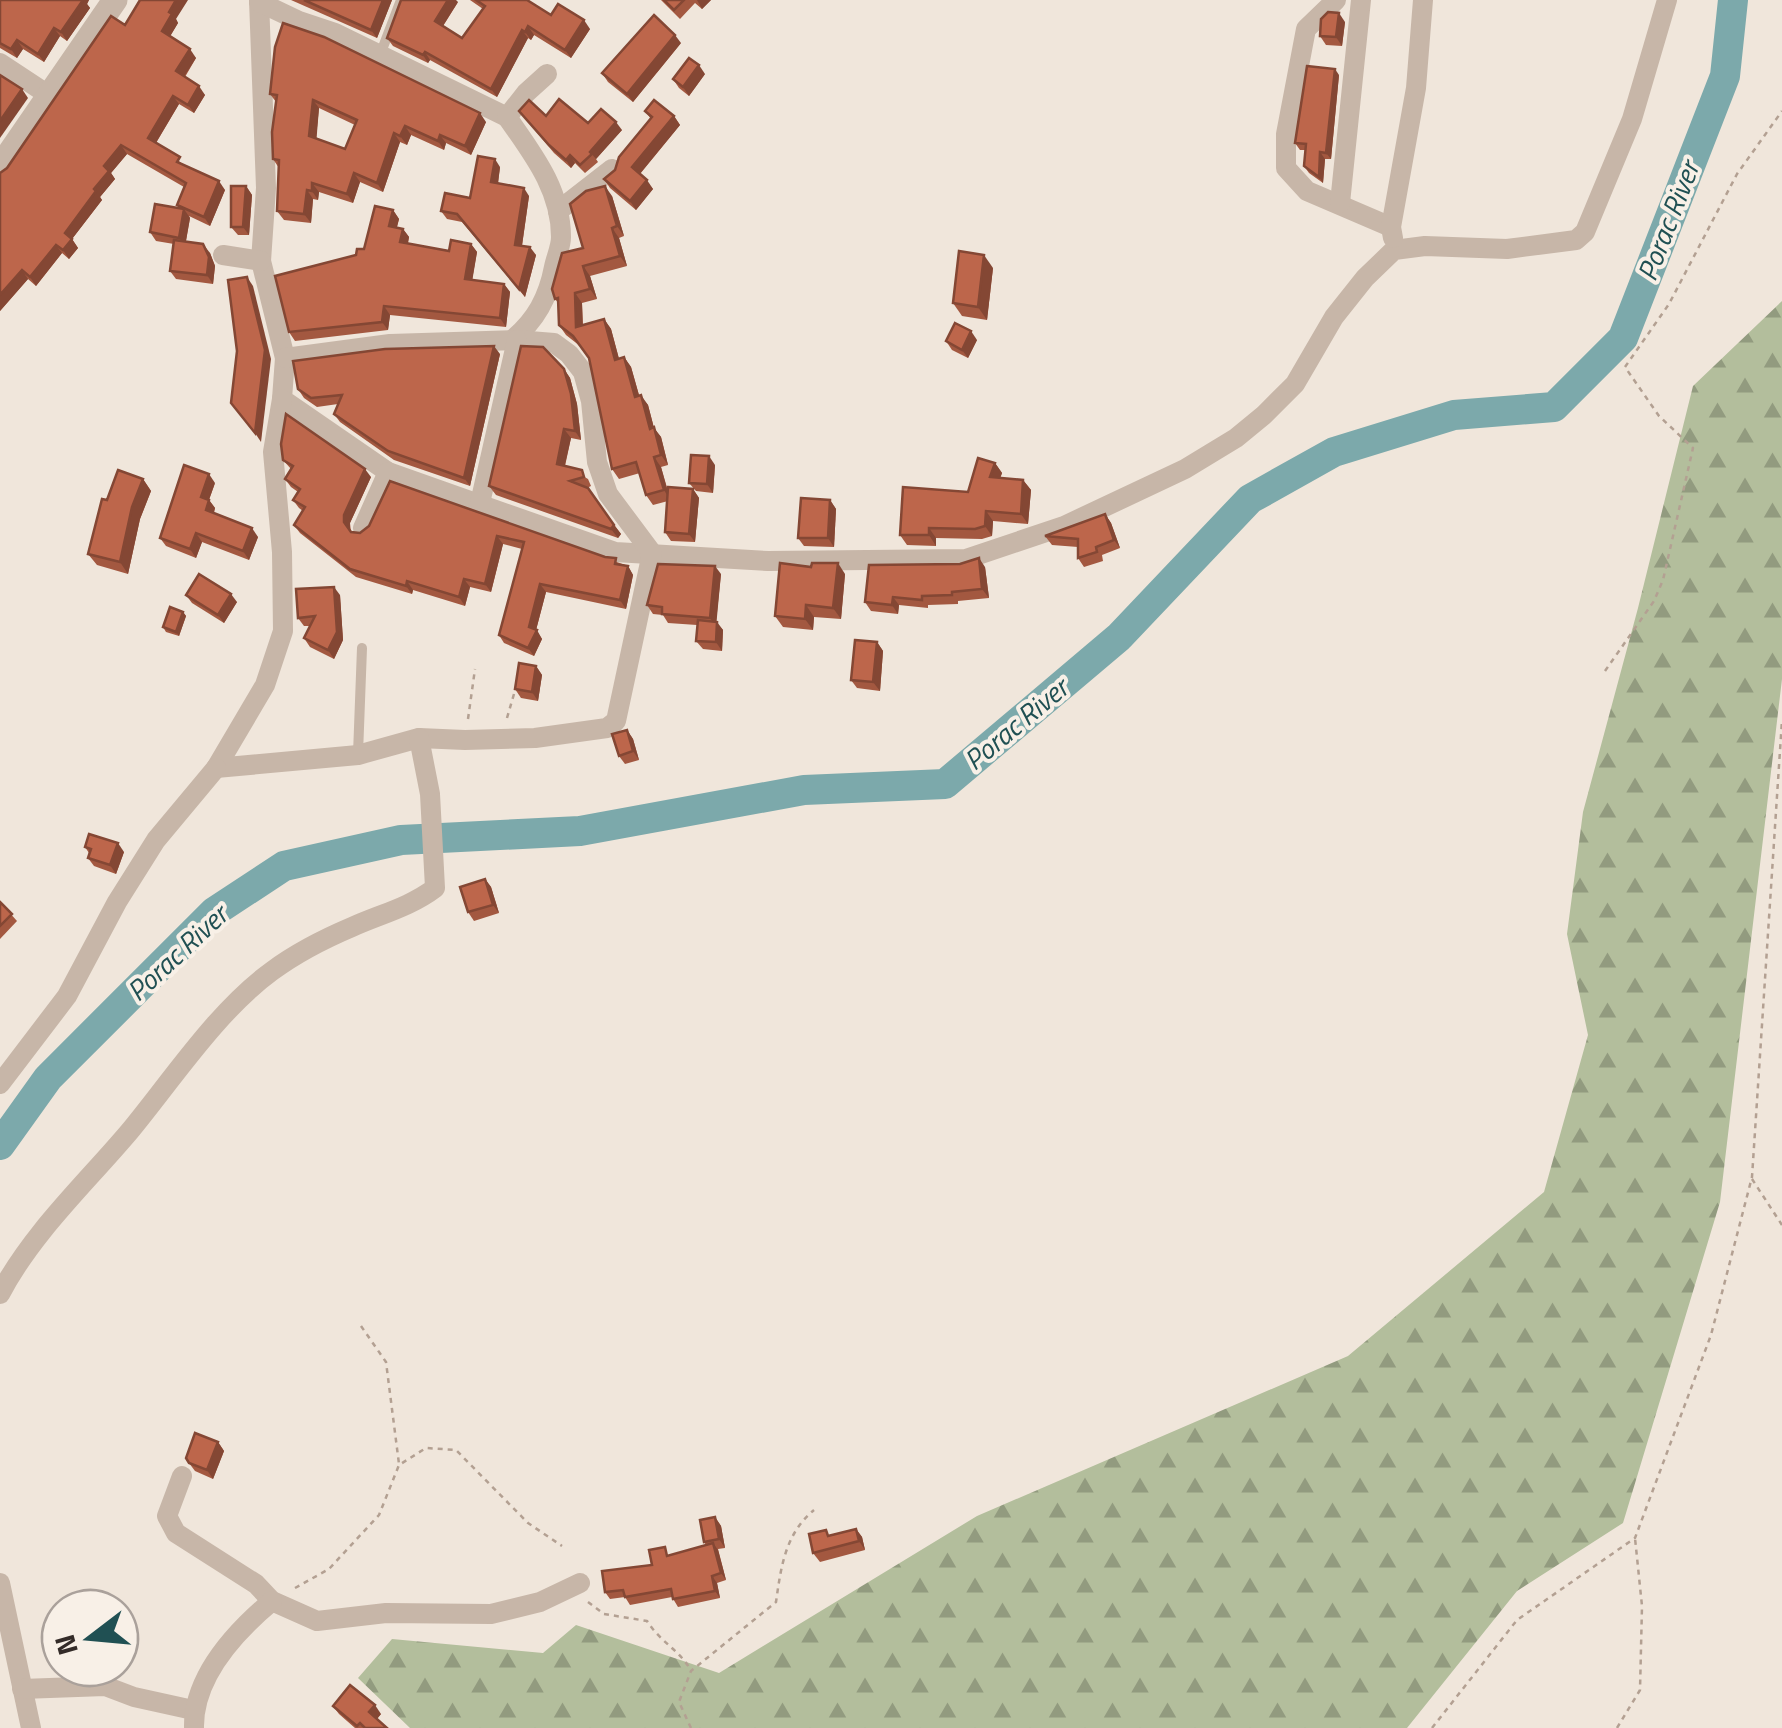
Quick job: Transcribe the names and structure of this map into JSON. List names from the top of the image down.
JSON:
{
  "water": ["Porac River"],
  "north": "left"
}
